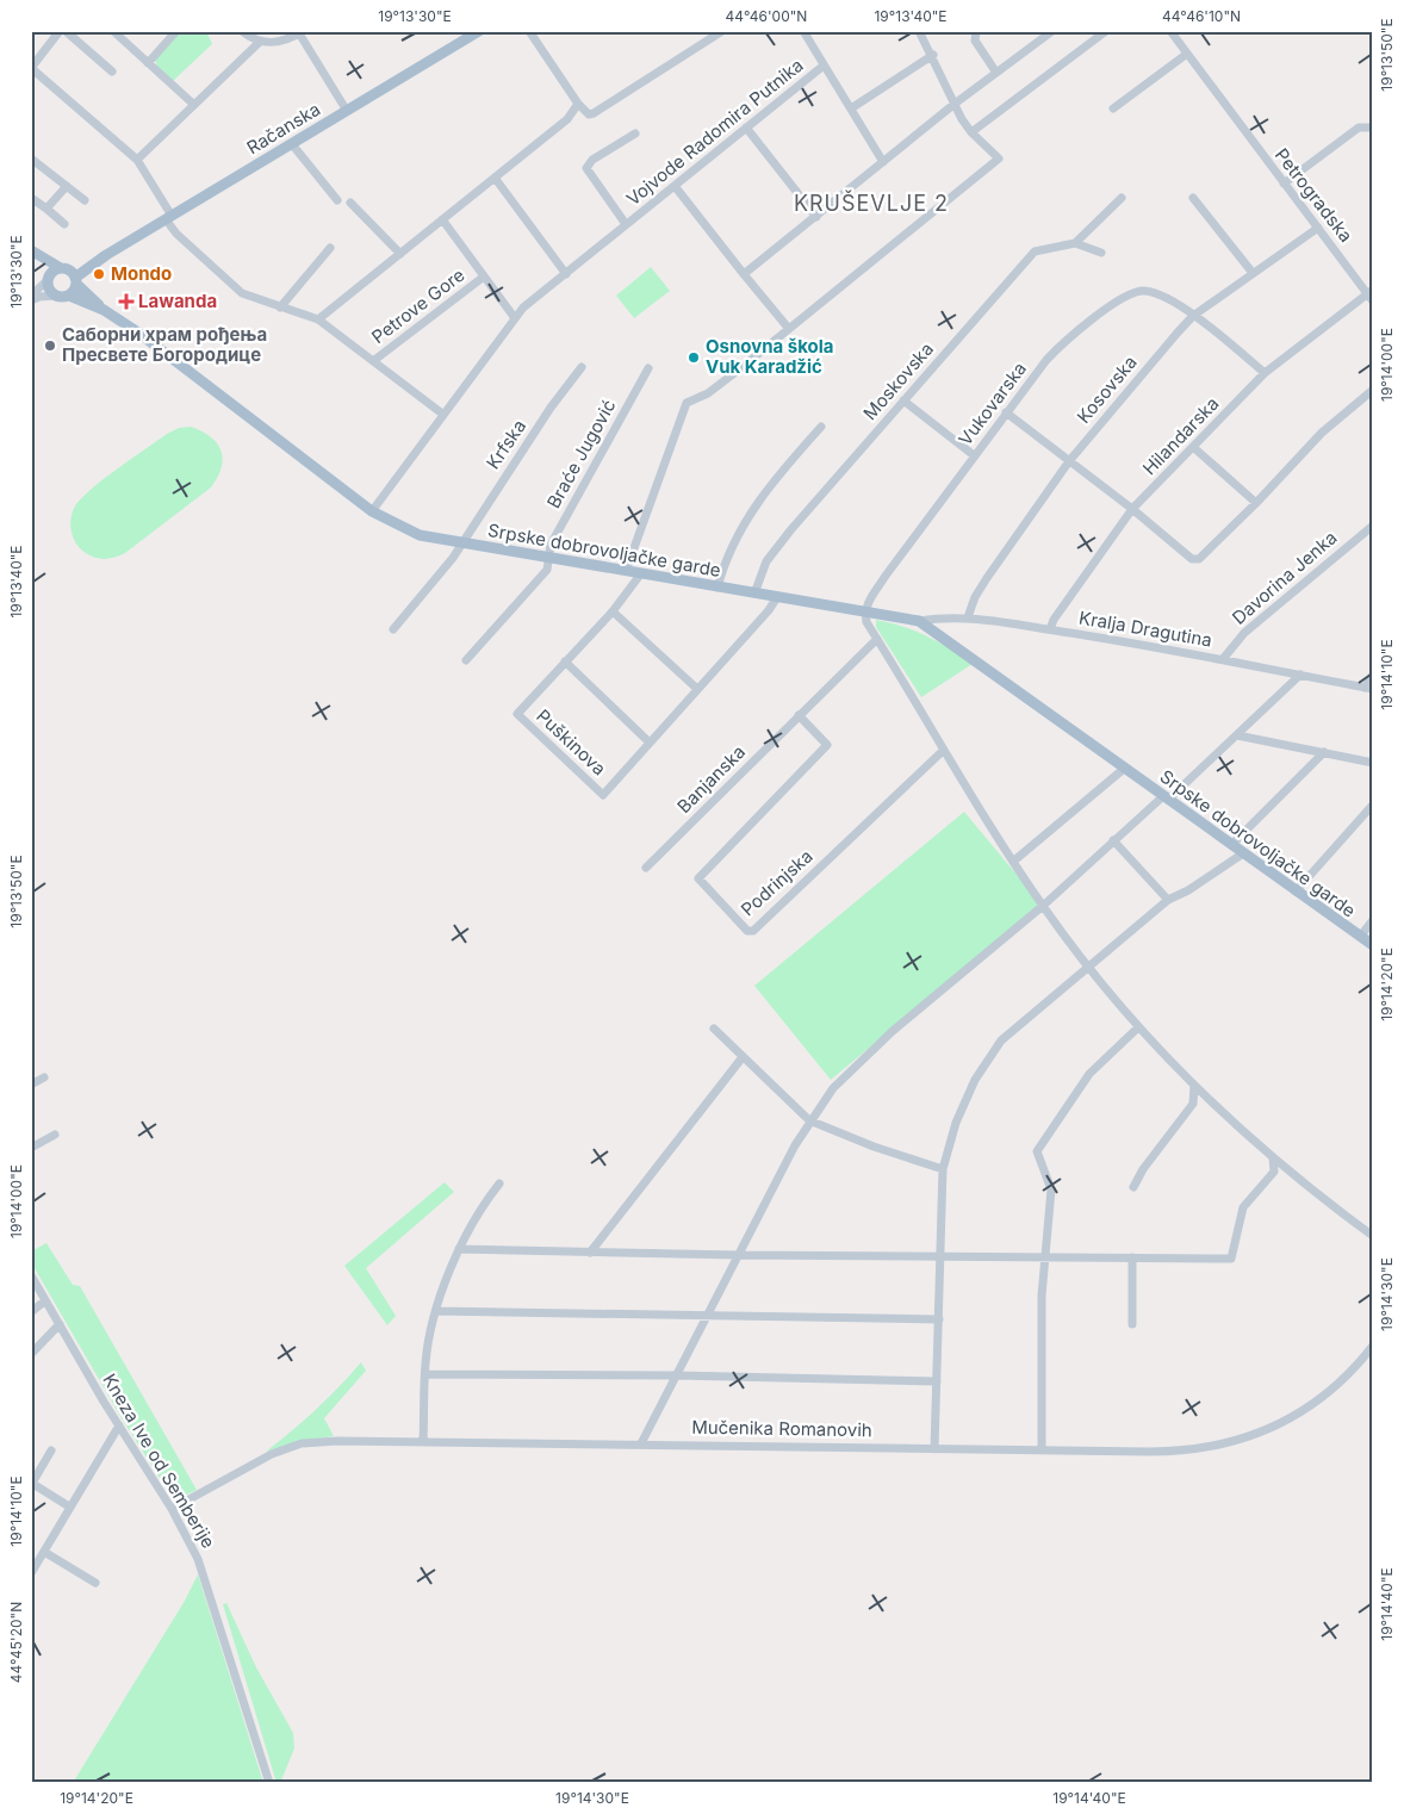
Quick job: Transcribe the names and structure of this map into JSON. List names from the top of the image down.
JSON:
{
  "streets": {
    "main road": ["Račanska", "Srpske dobrovoljačke garde"],
    "street": [
      "Vojvode Radomira Putnika",
      "Petrogradska",
      "Petrove Gore",
      "Moskovska",
      "Kosovska",
      "Vukovarska",
      "Hilandarska",
      "Krfska",
      "Braće Jugović",
      "Davorina Jenka",
      "Kralja Dragutina",
      "Puškinova",
      "Banjanska",
      "Podrinjska",
      "Mučenika Romanovih",
      "Kneza Ive od Semberije"
    ]
  },
  "crossings": [
    ["Račanska", "Petrove Gore"],
    ["Vojvode Radomira Putnika", "Petrove Gore"],
    ["Vojvode Radomira Putnika", "Srpske dobrovoljačke garde"],
    ["Petrogradska", "Kosovska"],
    ["Petrogradska", "Hilandarska"],
    ["Moskovska", "Srpske dobrovoljačke garde"],
    ["Kosovska", "Vukovarska"],
    ["Kosovska", "Kralja Dragutina"],
    ["Vukovarska", "Hilandarska"],
    ["Vukovarska", "Srpske dobrovoljačke garde"],
    ["Hilandarska", "Kralja Dragutina"],
    ["Krfska", "Srpske dobrovoljačke garde"],
    ["Braće Jugović", "Srpske dobrovoljačke garde"],
    ["Srpske dobrovoljačke garde", "Kralja Dragutina"],
    ["Srpske dobrovoljačke garde", "Puškinova"],
    ["Davorina Jenka", "Kralja Dragutina"],
    ["Banjanska", "Podrinjska"],
    ["Mučenika Romanovih", "Kneza Ive od Semberije"]
  ],
  "districts": ["KRUŠEVLJE 2"],
  "places": {
    "other": ["Mondo", "Саборни храм рођења Пресвете Богородице", "Osnovna škola Vuk Karadžić"],
    "health": ["Lawanda"]
  },
  "coordinates": [
    "19°13'30\"E",
    "44°46'00\"N",
    "19°13'40\"E",
    "44°46'10\"N",
    "19°13'50\"E",
    "19°14'00\"E",
    "19°14'10\"E",
    "19°14'20\"E",
    "19°14'30\"E",
    "19°14'40\"E",
    "44°45'20\"N"
  ]
}
